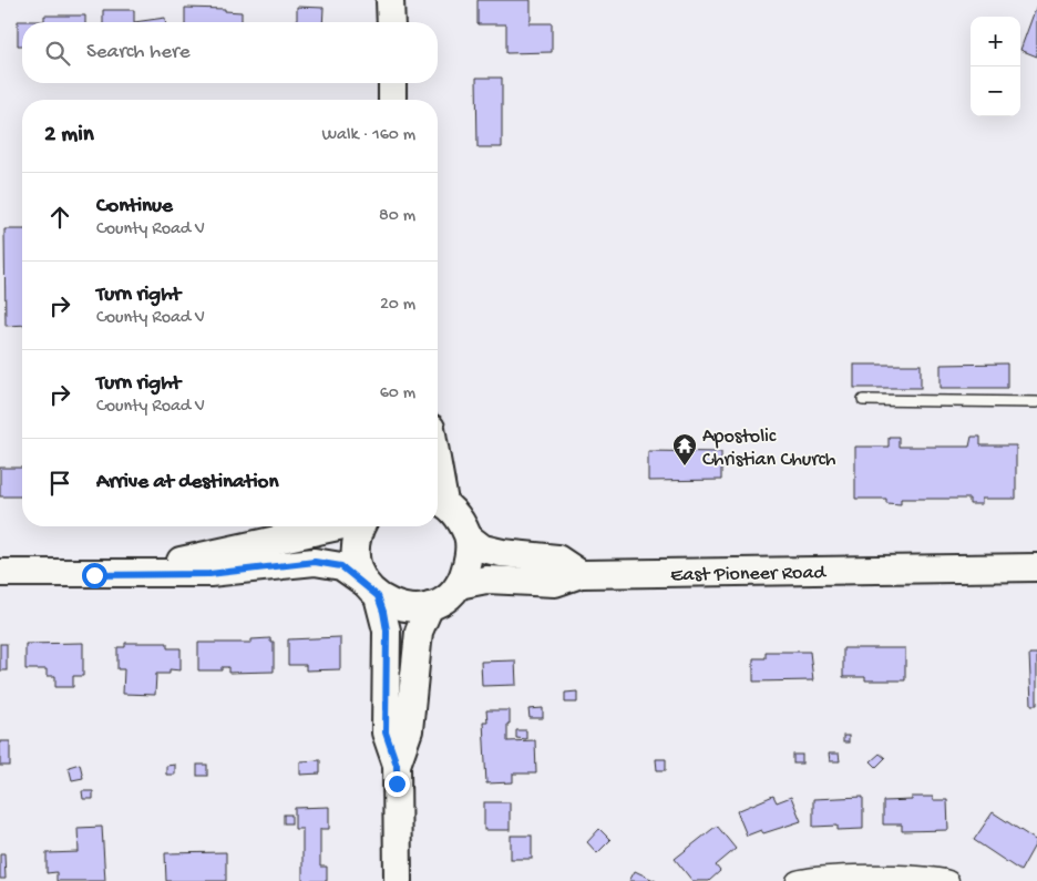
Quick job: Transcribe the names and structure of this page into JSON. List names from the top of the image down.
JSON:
{
  "streets": {
    "main road": ["East Pioneer Road"]
  },
  "places": {
    "temple": ["Apostolic Christian Church"]
  },
  "page": {
    "map_buttons": ["+", "−"],
    "search": "Search here",
    "heading": ["2 min", "Walk · 160 m"],
    "list": [
      ["Continue", "County Road V", "80 m"],
      ["Turn right", "County Road V", "20 m"],
      ["Turn right", "County Road V", "60 m"],
      "Arrive at destination"
    ]
  }
}
